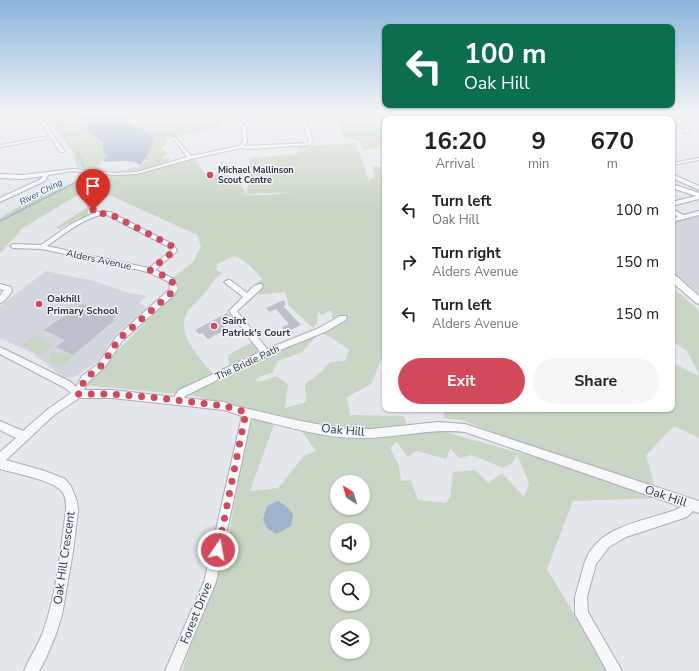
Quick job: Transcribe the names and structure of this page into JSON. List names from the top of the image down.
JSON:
{
  "streets": {
    "street": [
      "Alders Avenue",
      "The Bridle Path",
      "Oak Hill",
      "Oak Hill Crescent",
      "Forest Drive"
    ]
  },
  "crossings": [
    ["Alders Avenue", "Oak Hill"],
    ["The Bridle Path", "Oak Hill"],
    ["Oak Hill", "Forest Drive"]
  ],
  "water": ["River Ching"],
  "places": ["Michael Mallinson Scout Centre", "Oakhill Primary School", "Saint Patrick's Court"],
  "north": "top left",
  "page": {
    "turn": ["100 m", "Oak Hill"],
    "eta": [
      "16:20",
      "Arrival",
      "9",
      "min",
      "670",
      "m"
    ],
    "list": [
      {
        "name": "Turn left",
        "note": "Oak Hill",
        "value": "100 m"
      },
      {
        "name": "Turn right",
        "note": "Alders Avenue",
        "value": "150 m"
      },
      {
        "name": "Turn left",
        "note": "Alders Avenue",
        "value": "150 m"
      }
    ],
    "buttons": ["Exit", "Share"]
  }
}
